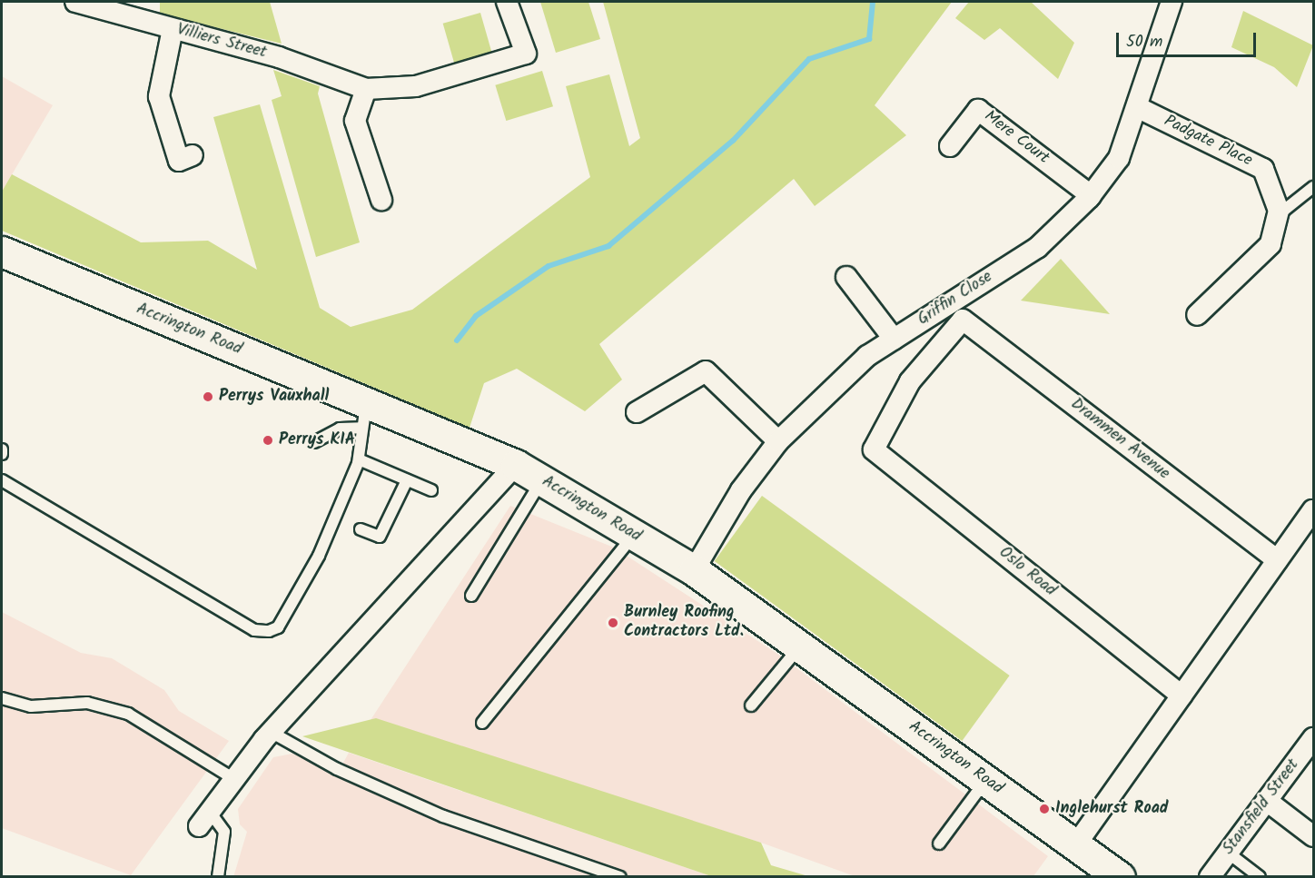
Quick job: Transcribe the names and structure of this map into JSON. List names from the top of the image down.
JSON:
{
  "streets": {
    "main road": ["Accrington Road"],
    "street": [
      "Villiers Street",
      "Mere Court",
      "Padgate Place",
      "Griffin Close",
      "Drammen Avenue",
      "Oslo Road",
      "Stansfield Street"
    ]
  },
  "crossings": [
    ["Mere Court", "Griffin Close"],
    ["Padgate Place", "Griffin Close"],
    ["Griffin Close", "Accrington Road"],
    ["Drammen Avenue", "Oslo Road"]
  ],
  "places": [
    "Perrys Vauxhall",
    "Perrys KIA",
    "Burnley Roofing Contractors Ltd.",
    "Inglehurst Road"
  ],
  "scale_bar": "50 m"
}
